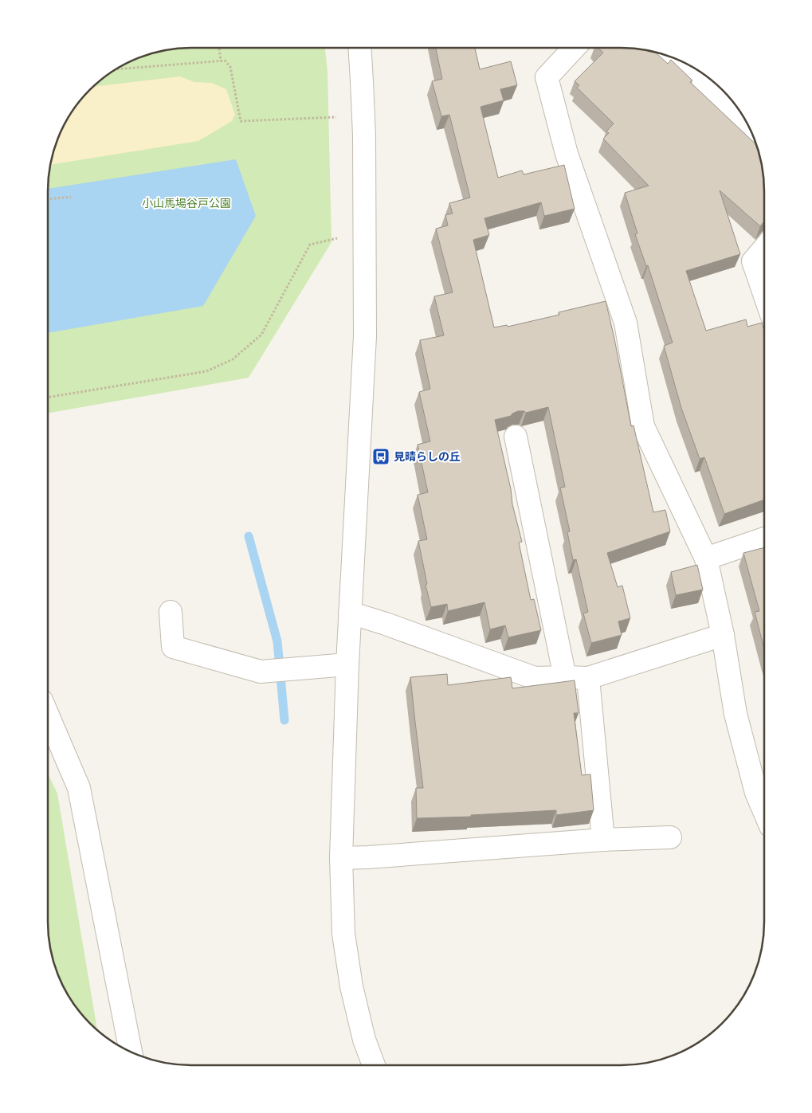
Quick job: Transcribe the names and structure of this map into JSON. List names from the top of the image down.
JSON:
{
  "parks": ["小山馬場谷戸公園"],
  "places": {
    "bus stop": ["見晴らしの丘"]
  }
}
